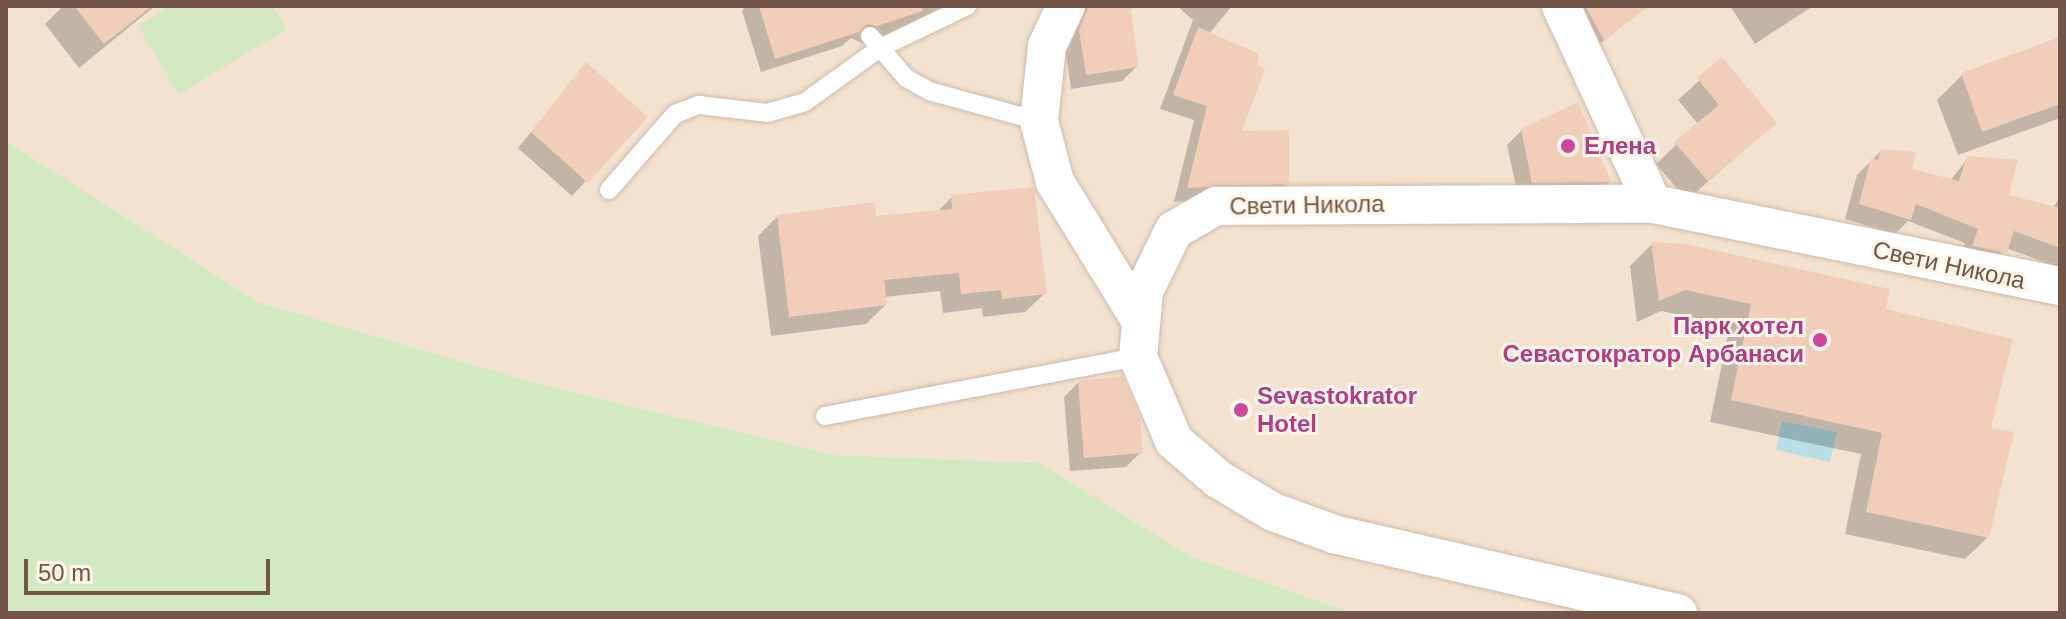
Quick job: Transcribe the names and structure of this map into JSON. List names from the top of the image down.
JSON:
{
  "streets": {
    "street": ["Свети Никола"]
  },
  "places": ["Елена", "Парк хотел Севастократор Арбанаси", "Sevastokrator Hotel"],
  "scale_bar": "50 m"
}
